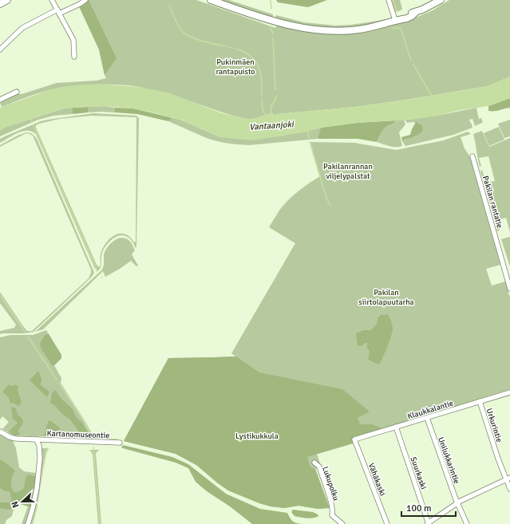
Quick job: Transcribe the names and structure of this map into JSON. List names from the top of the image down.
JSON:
{
  "streets": {
    "street": [
      "Pakilan rantatie",
      "Klaukkalantie",
      "Urkurintie",
      "Kartanomuseontie",
      "Unilukkarintie",
      "Suurkaski",
      "Vähäkaski",
      "Lukupolku"
    ]
  },
  "crossings": [
    ["Klaukkalantie", "Urkurintie"],
    ["Klaukkalantie", "Unilukkarintie"],
    ["Klaukkalantie", "Suurkaski"],
    ["Klaukkalantie", "Vähäkaski"]
  ],
  "water": ["Vantaanjoki"],
  "parks": [
    "Pukinmäen rantapuisto",
    "Pakilanrannan viljelypalstat",
    "Pakilan siirtolapuutarha",
    "Lystikukkula"
  ],
  "scale_bar": "100 m",
  "north": "left"
}
